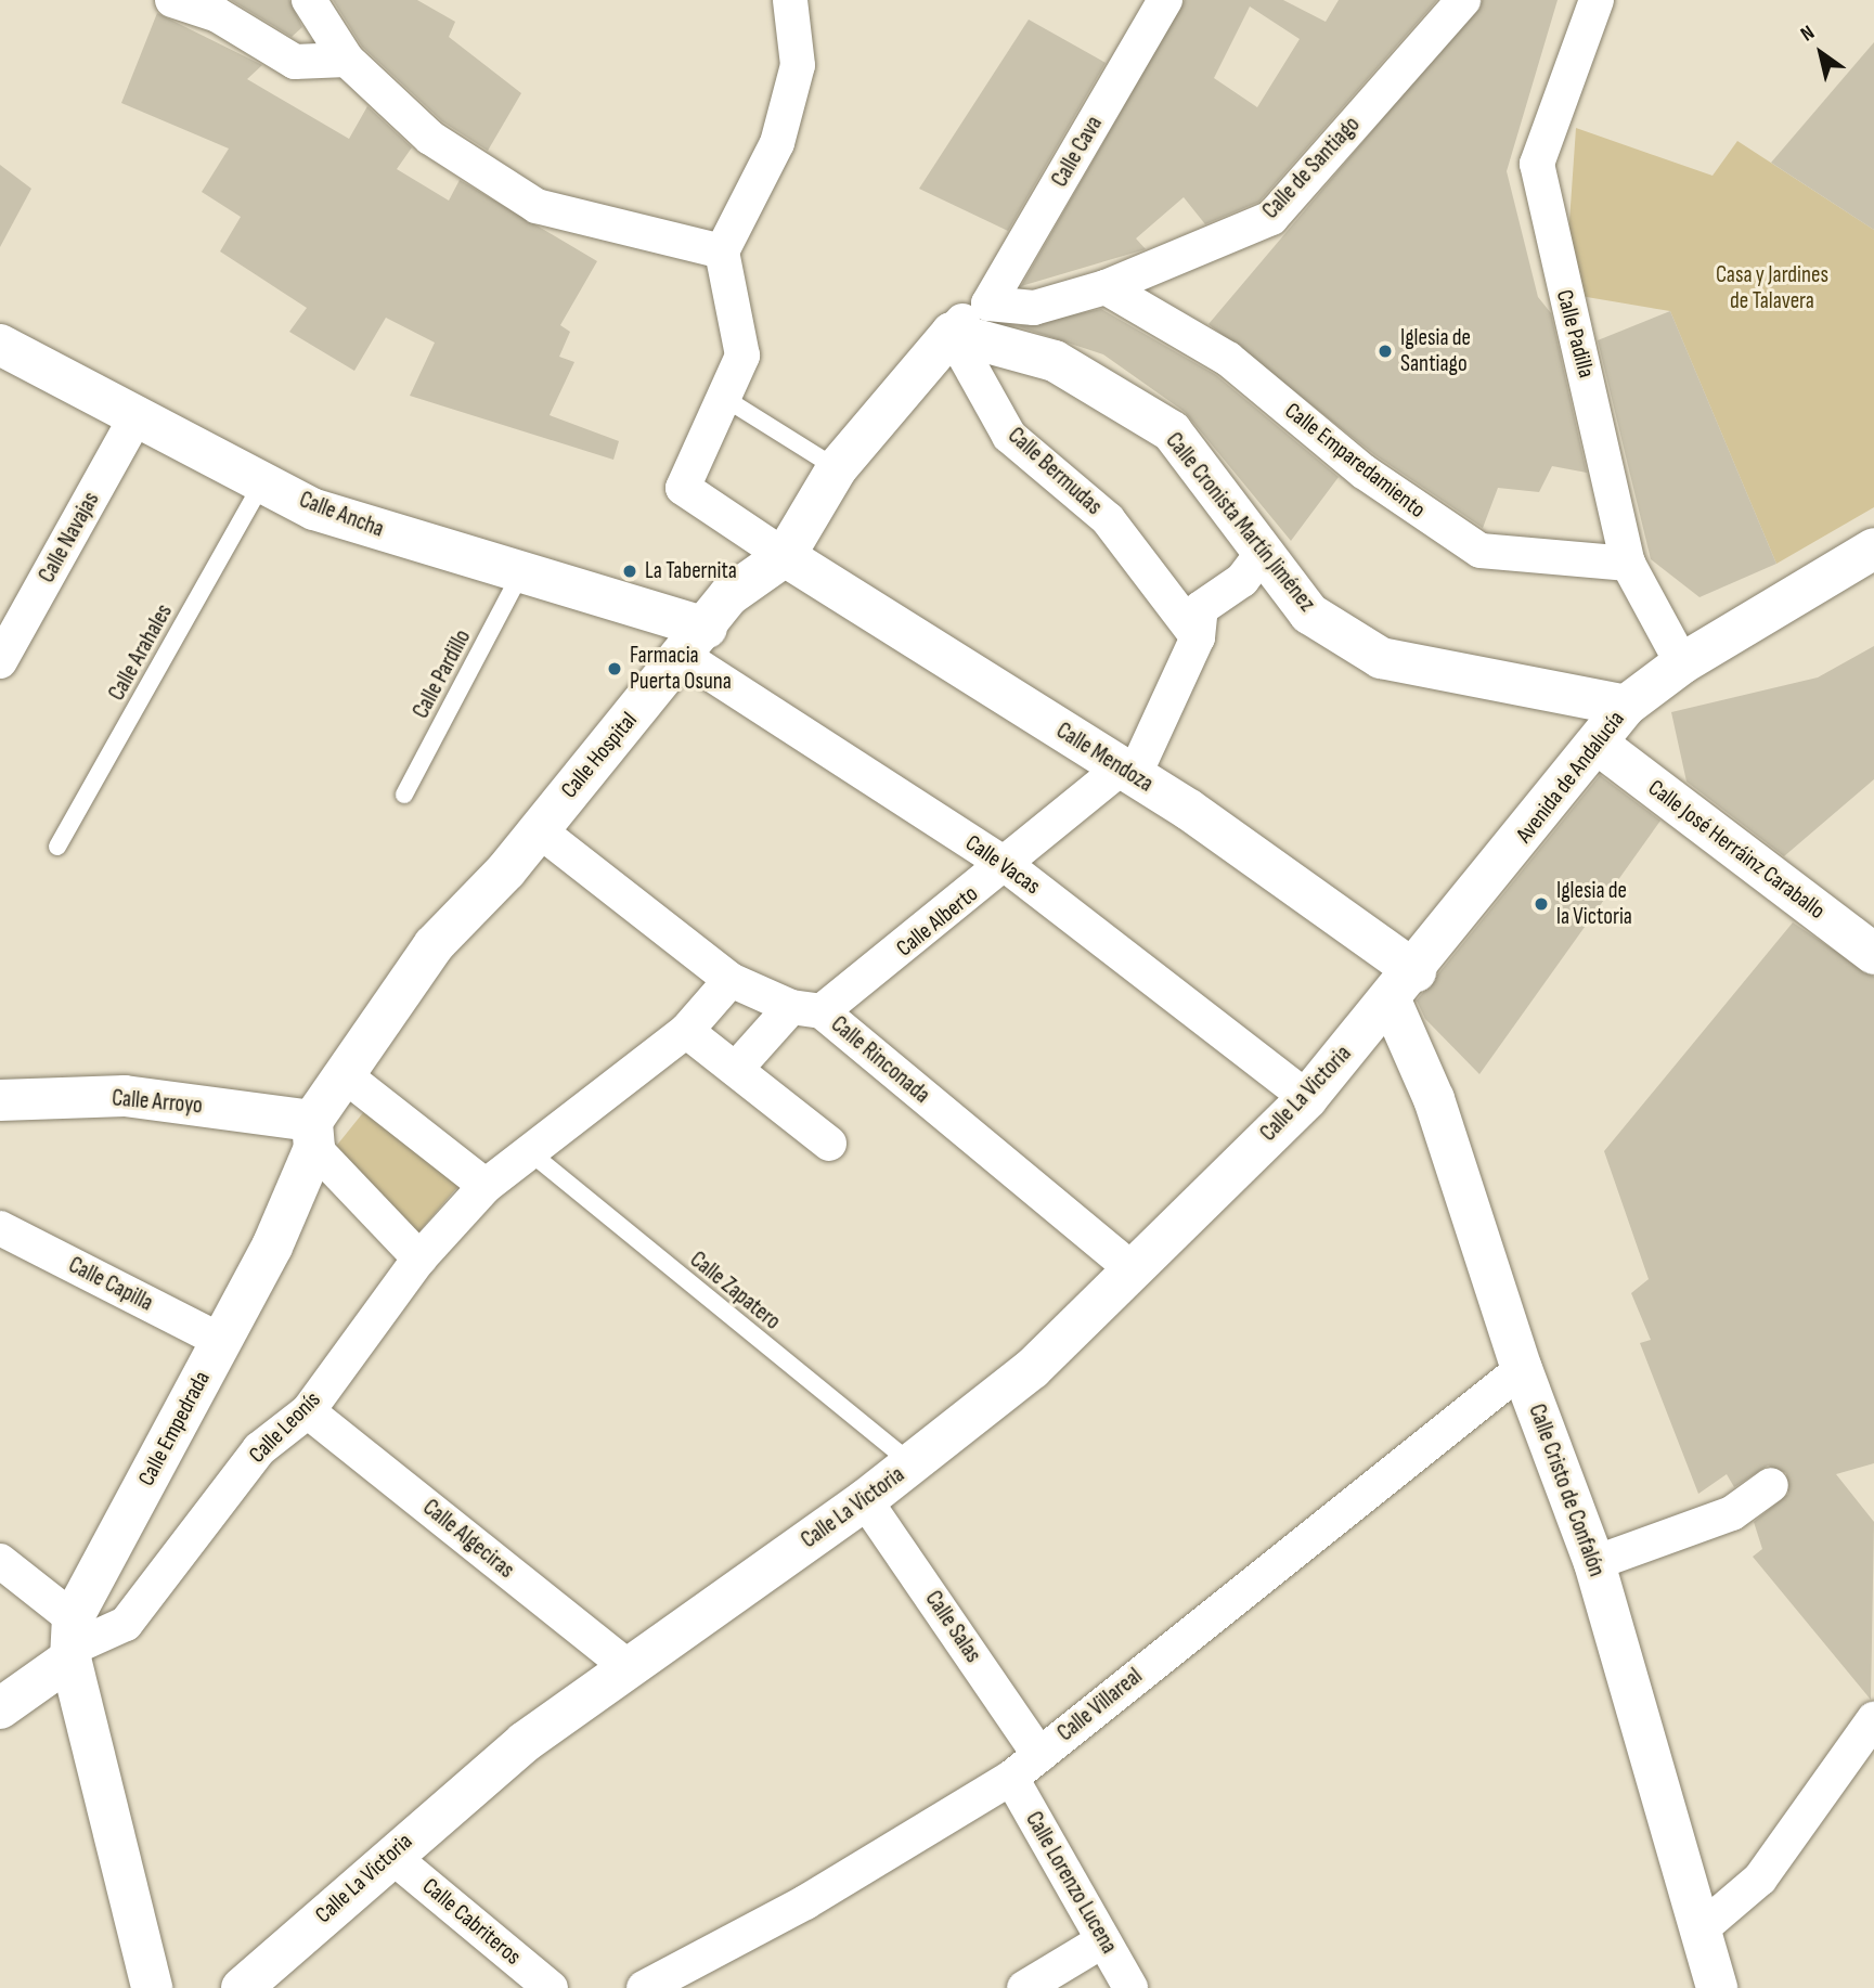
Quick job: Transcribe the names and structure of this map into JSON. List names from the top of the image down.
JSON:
{
  "streets": {
    "street": [
      "Calle Cava",
      "Calle de Santiago",
      "Calle Padilla",
      "Calle Emparedamiento",
      "Calle Bermudas",
      "Calle Ancha",
      "Calle Cronista Martín Jiménez",
      "Calle Navajas",
      "Calle Hospital",
      "Calle Mendoza",
      "Avenida de Andalucía",
      "Calle José Herráinz Caraballo",
      "Calle Vacas",
      "Calle Alberto",
      "Calle Rinconada",
      "Calle La Victoria",
      "Calle Arroyo",
      "Calle Capilla",
      "Calle Leonís",
      "Calle Empedrada",
      "Calle Cristo de Confalón",
      "Calle Algeciras",
      "Calle Salas",
      "Calle Villareal",
      "Calle Lorenzo Lucena",
      "Calle Cabriteros"
    ],
    "lane": ["Calle Arahales", "Calle Pardillo", "Calle Zapatero"]
  },
  "crossings": [
    ["Calle Cava", "Calle de Santiago"],
    ["Calle Cava", "Calle Hospital"],
    ["Calle de Santiago", "Calle Emparedamiento"],
    ["Calle de Santiago", "Calle Hospital"],
    ["Calle Padilla", "Calle Emparedamiento"],
    ["Calle Padilla", "Avenida de Andalucía"],
    ["Calle Bermudas", "Calle Cronista Martín Jiménez"],
    ["Calle Bermudas", "Calle Hospital"],
    ["Calle Ancha", "Calle Navajas"],
    ["Calle Ancha", "Calle Arahales"],
    ["Calle Ancha", "Calle Pardillo"],
    ["Calle Ancha", "Calle Hospital"],
    ["Calle Ancha", "Calle Vacas"],
    ["Calle Cronista Martín Jiménez", "Calle Hospital"],
    ["Calle Cronista Martín Jiménez", "Avenida de Andalucía"],
    ["Calle Hospital", "Calle Mendoza"],
    ["Calle Hospital", "Calle Vacas"],
    ["Calle Hospital", "Calle Rinconada"],
    ["Calle Hospital", "Calle Arroyo"],
    ["Calle Hospital", "Calle Empedrada"],
    ["Calle Mendoza", "Avenida de Andalucía"],
    ["Calle Mendoza", "Calle Alberto"],
    ["Calle Mendoza", "Calle La Victoria"],
    ["Calle Mendoza", "Calle Cristo de Confalón"],
    ["Avenida de Andalucía", "Calle José Herráinz Caraballo"],
    ["Avenida de Andalucía", "Calle La Victoria"],
    ["Avenida de Andalucía", "Calle Cristo de Confalón"],
    ["Calle Vacas", "Calle Alberto"],
    ["Calle Vacas", "Calle La Victoria"],
    ["Calle Alberto", "Calle Rinconada"],
    ["Calle Rinconada", "Calle La Victoria"],
    ["Calle Rinconada", "Calle Leonís"],
    ["Calle La Victoria", "Calle Zapatero"],
    ["Calle La Victoria", "Calle Cristo de Confalón"],
    ["Calle La Victoria", "Calle Algeciras"],
    ["Calle La Victoria", "Calle Salas"],
    ["Calle La Victoria", "Calle Cabriteros"],
    ["Calle Arroyo", "Calle Empedrada"],
    ["Calle Capilla", "Calle Empedrada"],
    ["Calle Zapatero", "Calle Leonís"],
    ["Calle Leonís", "Calle Empedrada"],
    ["Calle Leonís", "Calle Algeciras"],
    ["Calle Cristo de Confalón", "Calle Villareal"],
    ["Calle Salas", "Calle Villareal"],
    ["Calle Villareal", "Calle Lorenzo Lucena"]
  ],
  "parks": ["Casa y Jardines de Talavera"],
  "places": [
    "Iglesia de Santiago",
    "La Tabernita",
    "Farmacia Puerta Osuna",
    "Iglesia de la Victoria"
  ],
  "north": "top left"
}
